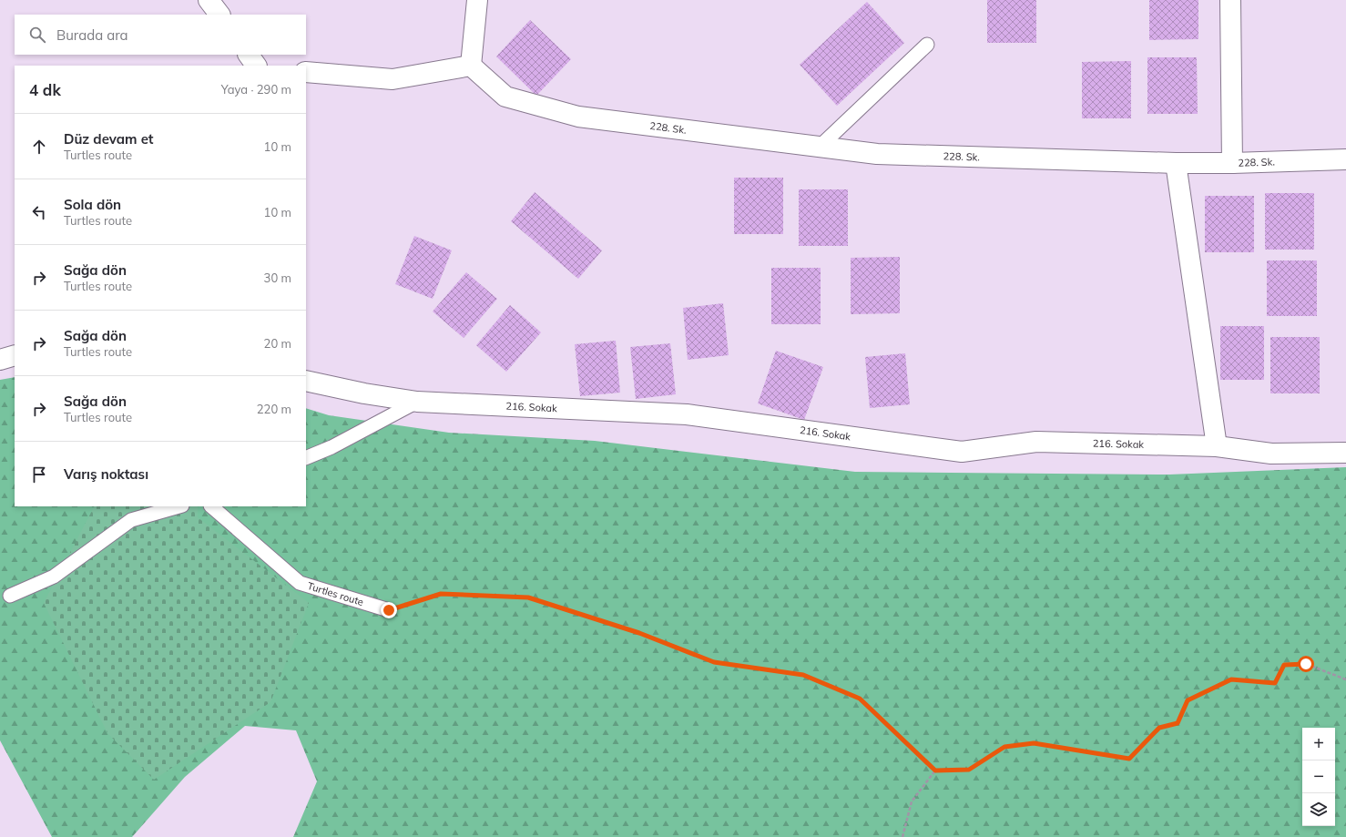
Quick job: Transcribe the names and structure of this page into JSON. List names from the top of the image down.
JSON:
{
  "streets": {
    "street": ["228. Sk.", "216. Sokak"],
    "lane": ["Turtles route"]
  },
  "page": {
    "search": "Burada ara",
    "heading": ["4 dk", "Yaya · 290 m"],
    "list": [
      ["Düz devam et", "Turtles route", "10 m"],
      ["Sola dön", "Turtles route", "10 m"],
      ["Sağa dön", "Turtles route", "30 m"],
      ["Sağa dön", "Turtles route", "20 m"],
      ["Sağa dön", "Turtles route", "220 m"],
      "Varış noktası"
    ],
    "map_buttons": ["+", "−"]
  }
}
